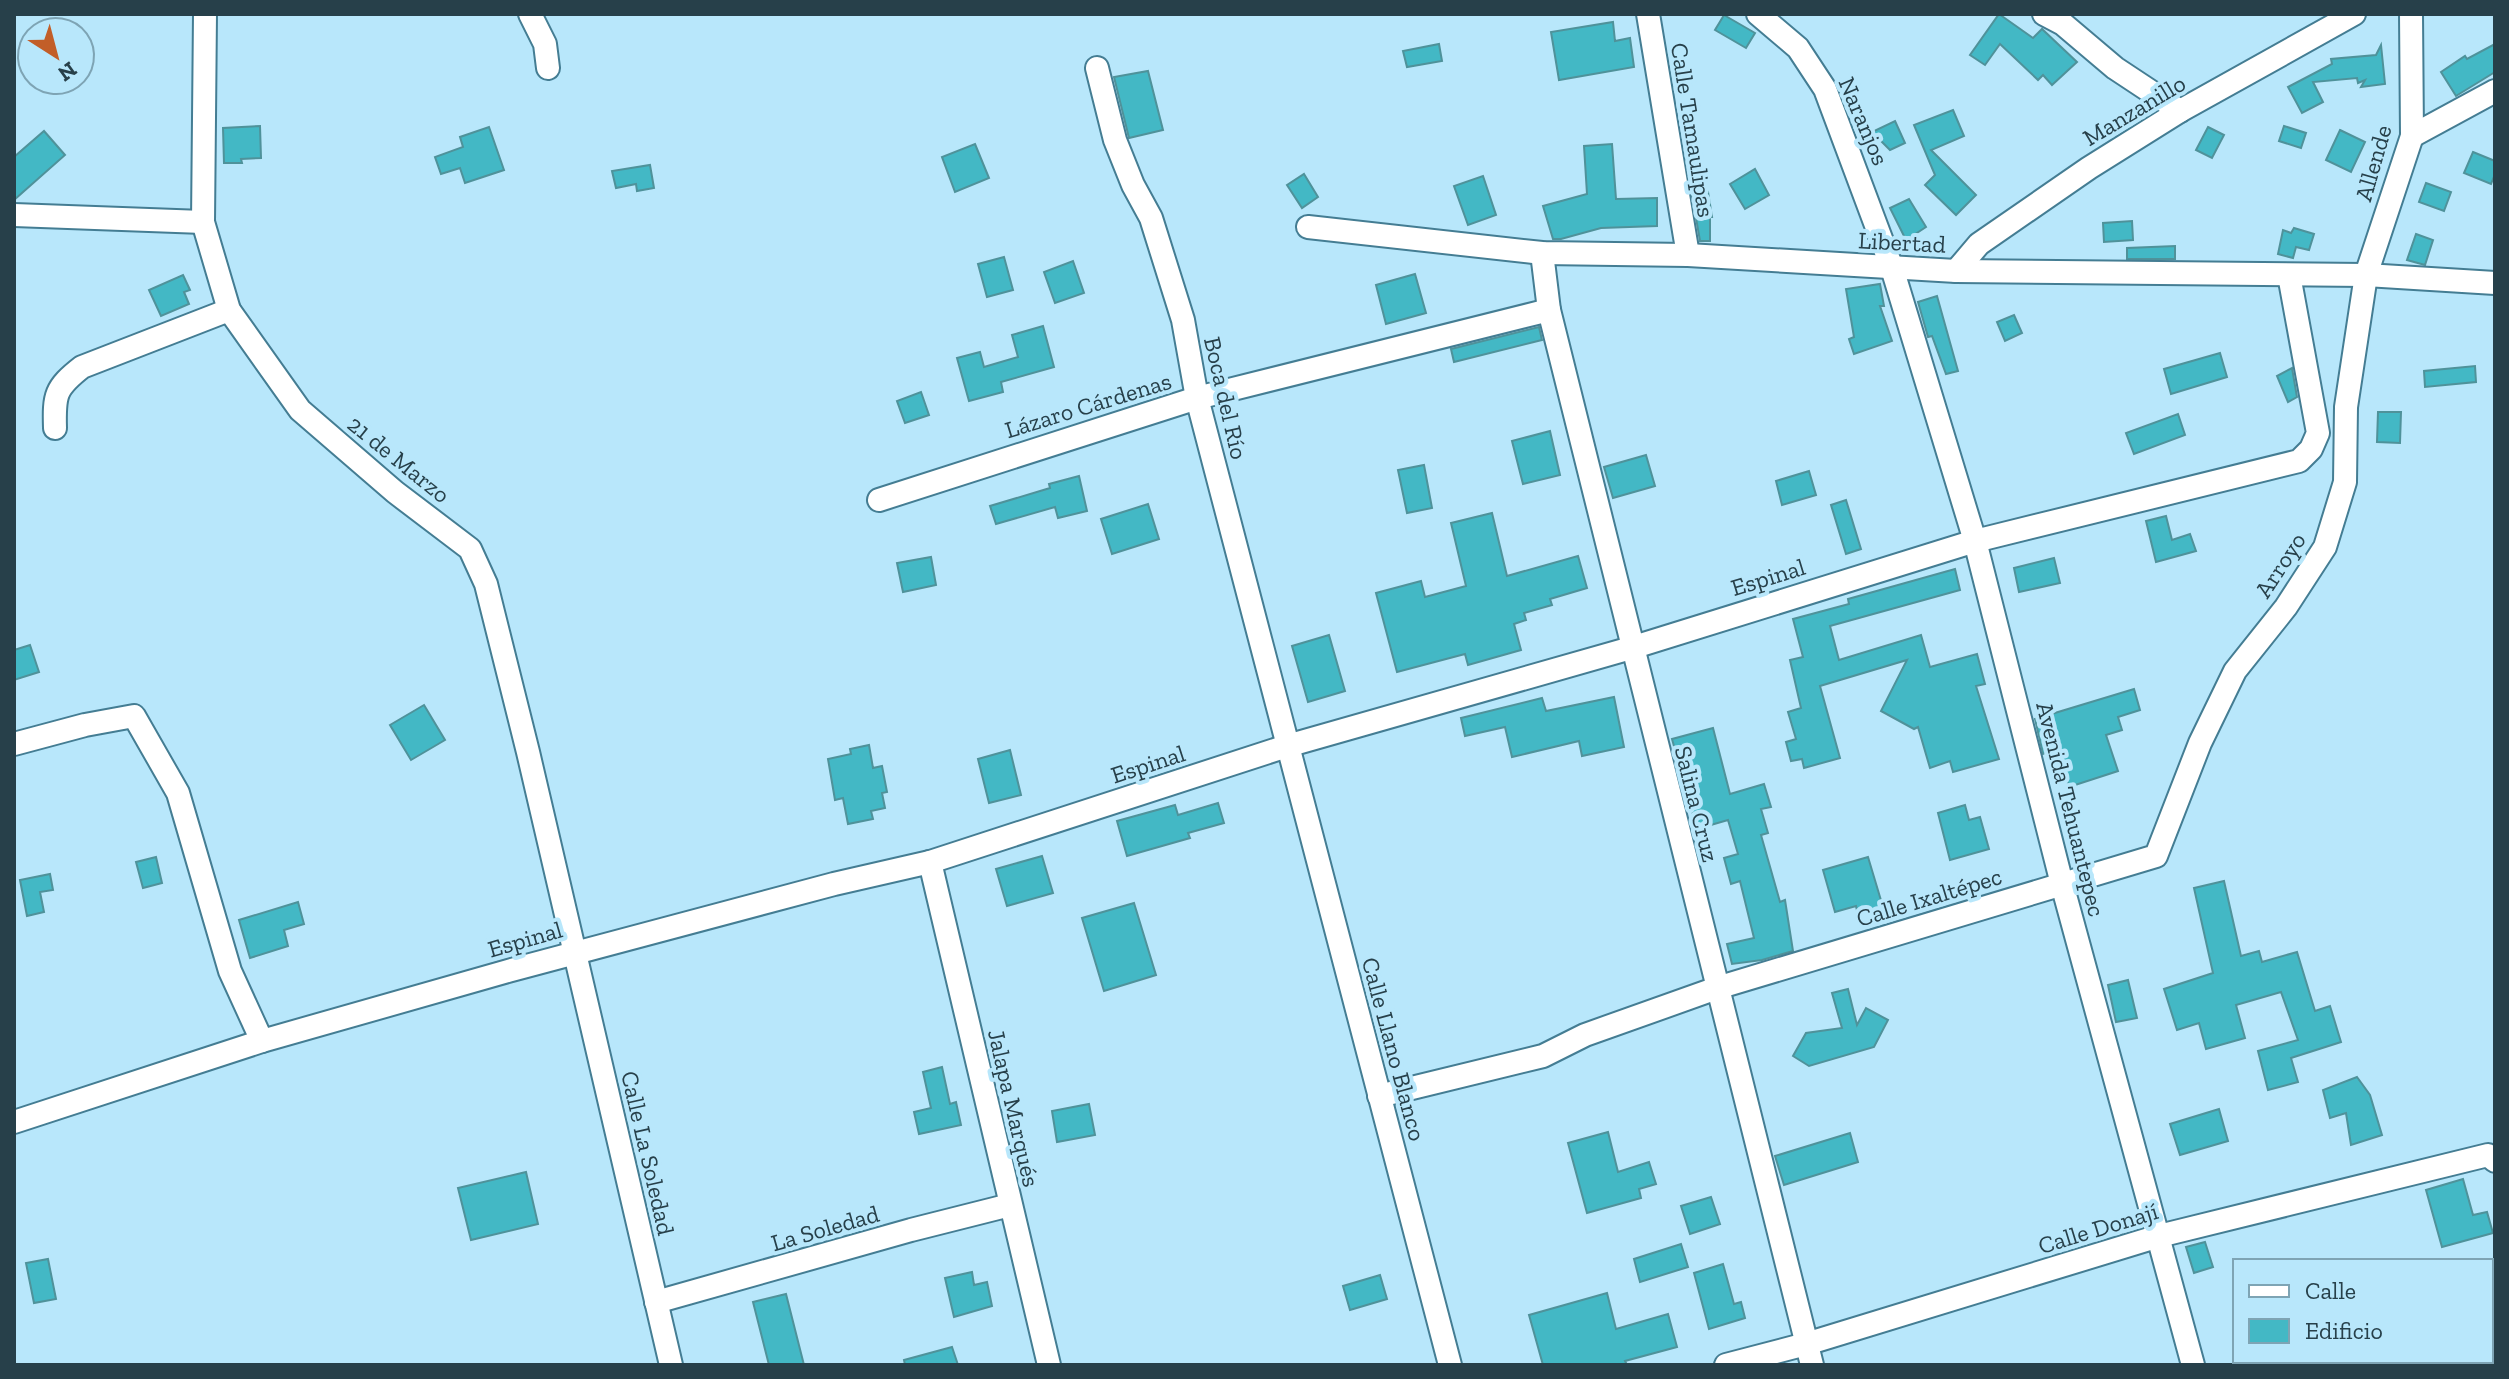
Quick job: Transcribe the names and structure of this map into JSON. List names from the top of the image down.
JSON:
{
  "streets": {
    "street": [
      "Manzanillo",
      "Naranjos",
      "Calle Tamaulipas",
      "Allende",
      "Libertad",
      "Boca del Río",
      "Lázaro Cárdenas",
      "21 de Marzo",
      "Arroyo",
      "Espinal",
      "Salina Cruz",
      "Avenida Tehuantepec",
      "Calle Ixaltépec",
      "Calle Llano Blanco",
      "Jalapa Marqués",
      "Calle La Soledad",
      "La Soledad",
      "Calle Donají"
    ]
  },
  "crossings": [
    ["Manzanillo", "Libertad"],
    ["Naranjos", "Libertad"],
    ["Naranjos", "Avenida Tehuantepec"],
    ["Calle Tamaulipas", "Libertad"],
    ["Allende", "Libertad"],
    ["Allende", "Arroyo"],
    ["Libertad", "Arroyo"],
    ["Libertad", "Espinal"],
    ["Libertad", "Salina Cruz"],
    ["Libertad", "Avenida Tehuantepec"],
    ["Boca del Río", "Lázaro Cárdenas"],
    ["Boca del Río", "Espinal"],
    ["Boca del Río", "Calle Llano Blanco"],
    ["Lázaro Cárdenas", "Salina Cruz"],
    ["21 de Marzo", "Espinal"],
    ["21 de Marzo", "Calle La Soledad"],
    ["Arroyo", "Calle Ixaltépec"],
    ["Espinal", "Salina Cruz"],
    ["Espinal", "Avenida Tehuantepec"],
    ["Espinal", "Calle Llano Blanco"],
    ["Espinal", "Jalapa Marqués"],
    ["Espinal", "Calle La Soledad"],
    ["Salina Cruz", "Calle Ixaltépec"],
    ["Salina Cruz", "Calle Donají"],
    ["Avenida Tehuantepec", "Calle Ixaltépec"],
    ["Avenida Tehuantepec", "Calle Donají"],
    ["Calle Ixaltépec", "Calle Llano Blanco"],
    ["Jalapa Marqués", "La Soledad"],
    ["Calle La Soledad", "La Soledad"]
  ],
  "legend": ["Calle", "Edificio"],
  "north": "bottom right"
}
